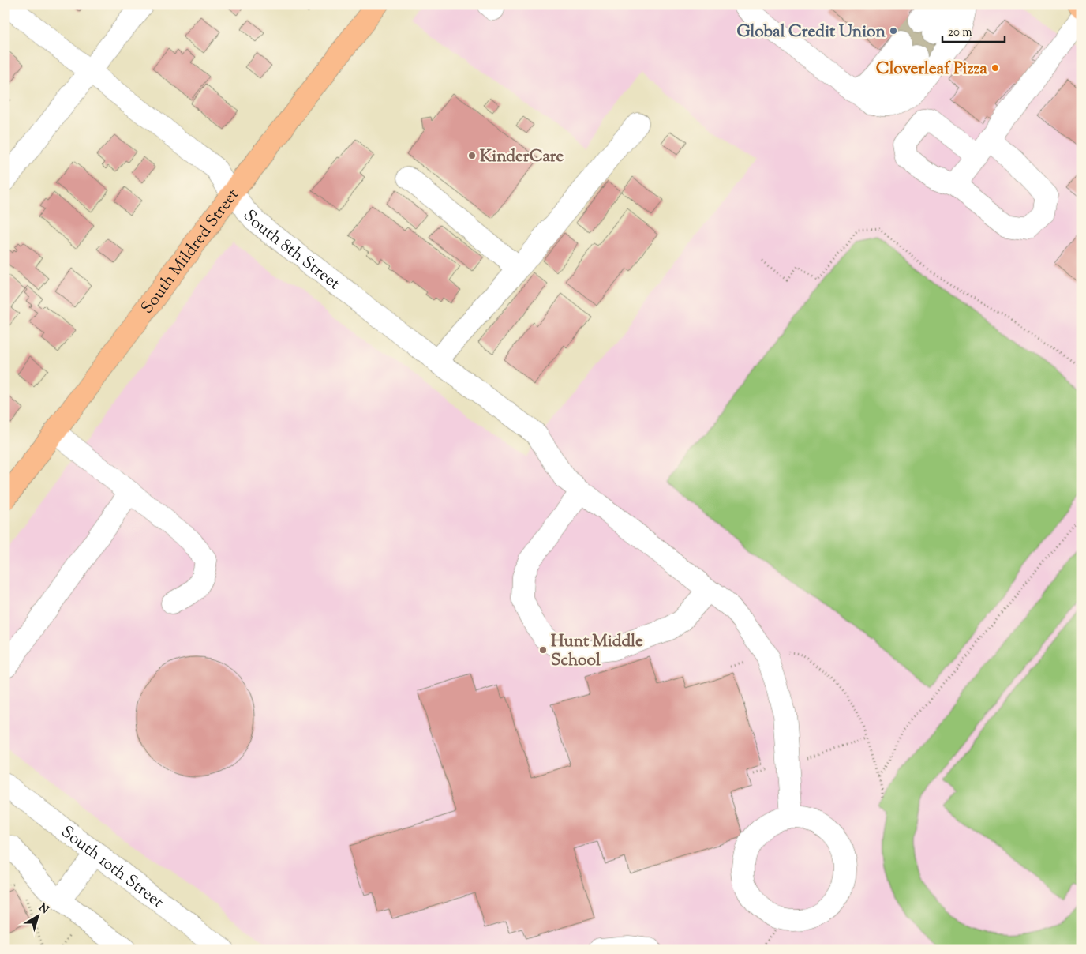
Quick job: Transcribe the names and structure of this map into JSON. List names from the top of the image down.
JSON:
{
  "streets": {
    "main road": ["South Mildred Street"],
    "street": ["South 8th Street", "South 10th Street"]
  },
  "crossings": [
    ["South 8th Street", "South Mildred Street"]
  ],
  "places": [
    "Global Credit Union",
    "Cloverleaf Pizza",
    "KinderCare",
    "Hunt Middle School"
  ],
  "scale_bar": "20 m",
  "north": "top right"
}
